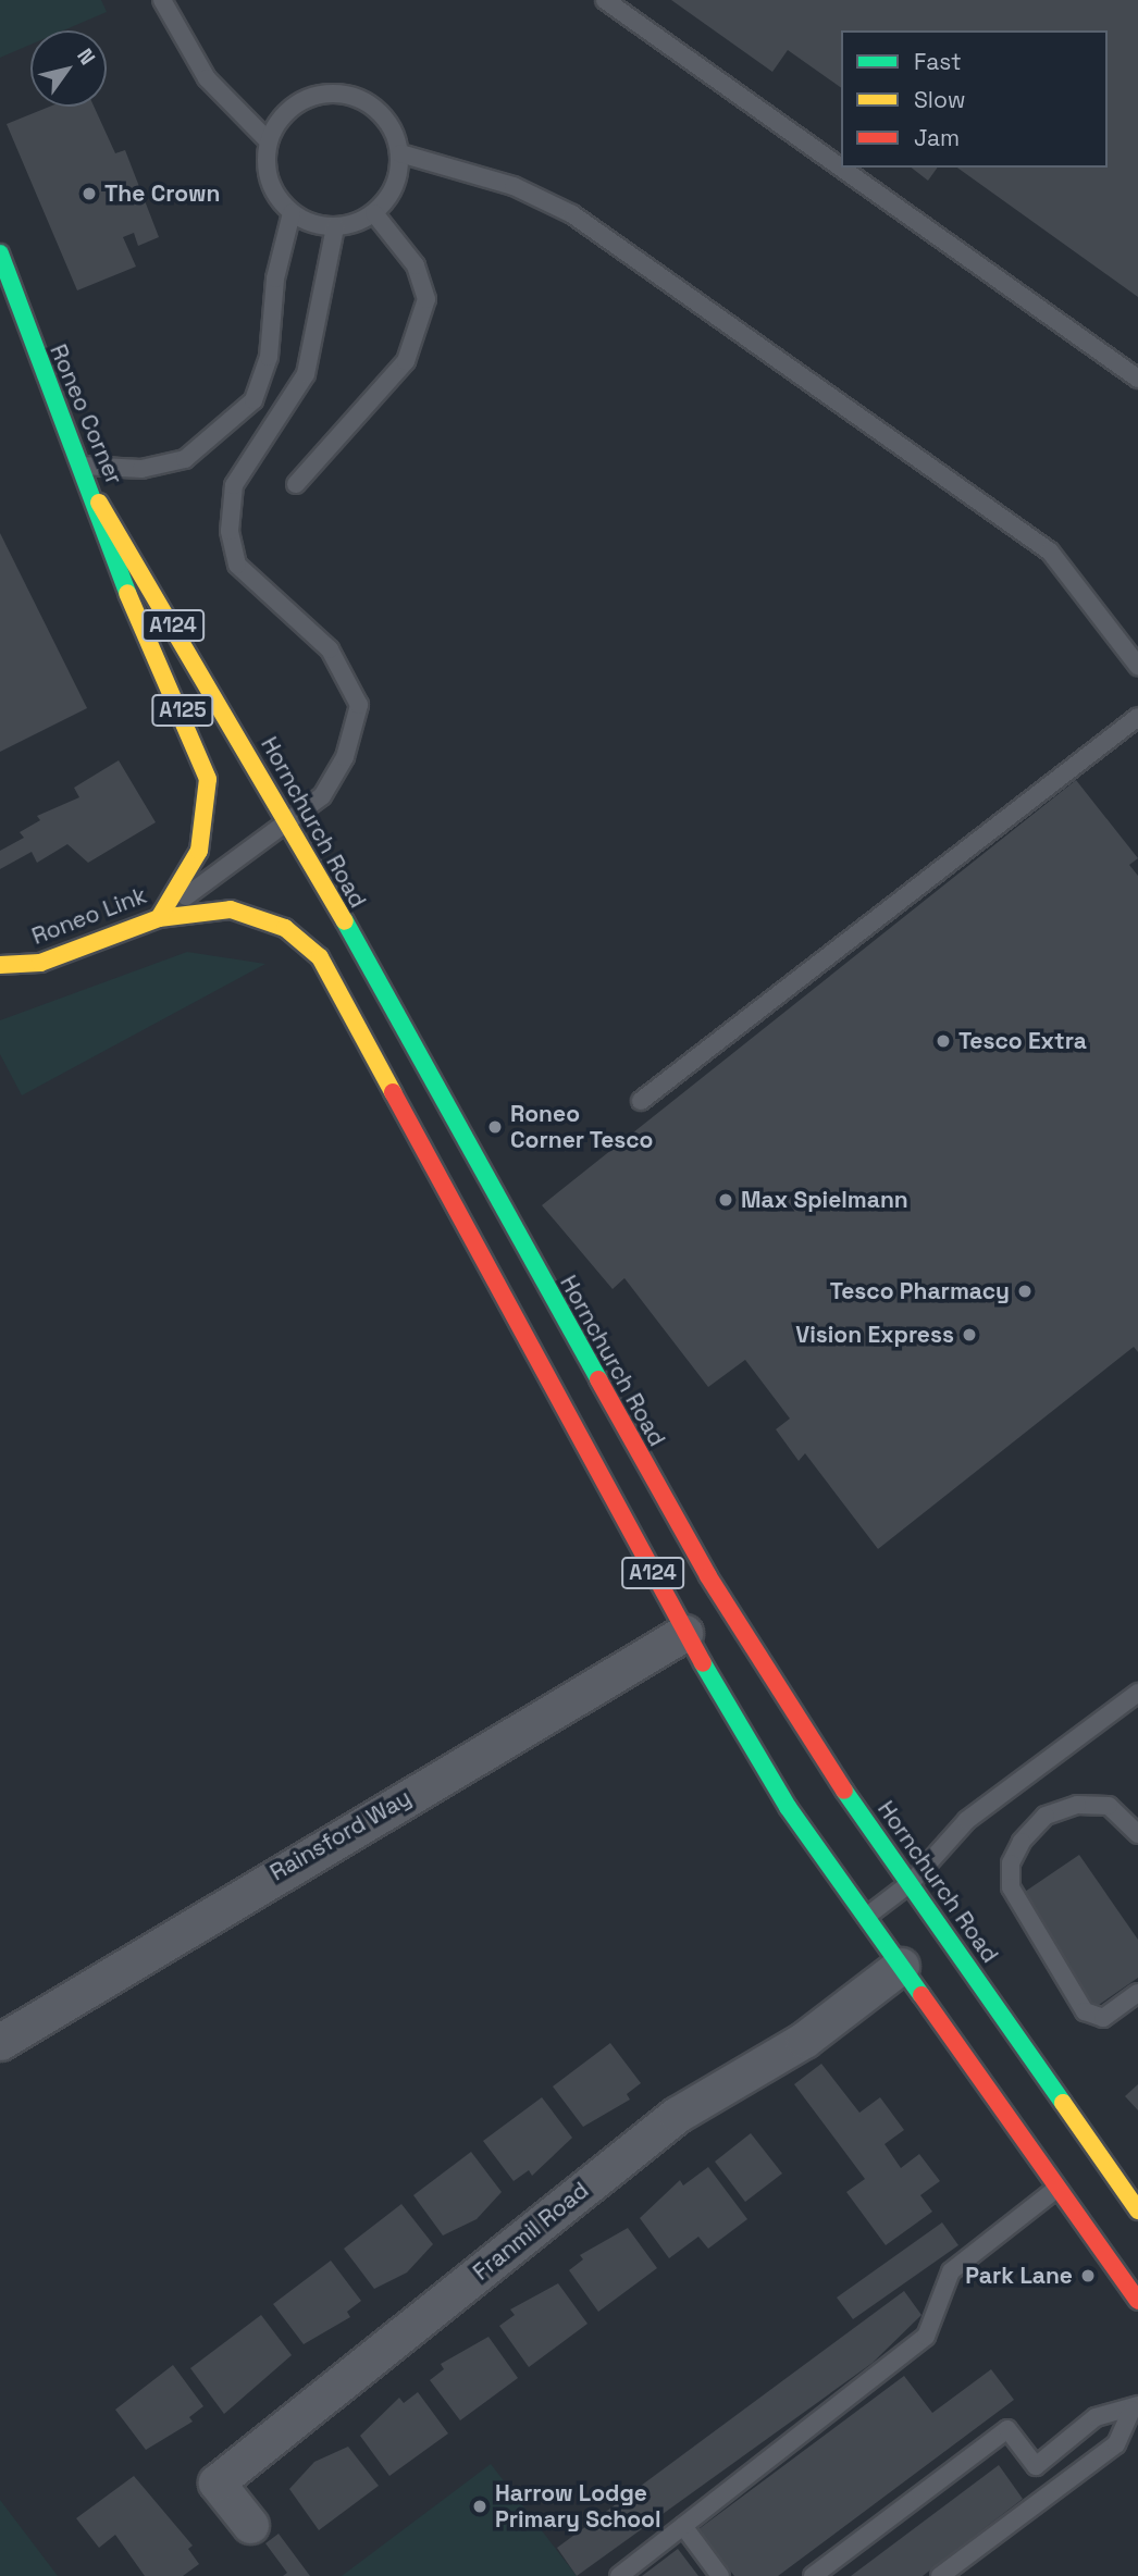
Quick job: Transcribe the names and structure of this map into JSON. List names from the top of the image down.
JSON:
{
  "streets": {
    "main road": [
      "Roneo Corner",
      "A124",
      "A125",
      "Hornchurch Road",
      "Roneo Link"
    ],
    "street": ["Rainsford Way", "Franmil Road"]
  },
  "crossings": [
    ["Roneo Corner", "Hornchurch Road"],
    ["Roneo Corner", "Roneo Link"],
    ["A124", "Roneo Link"],
    ["A124", "Rainsford Way"],
    ["A124", "Franmil Road"],
    ["Hornchurch Road", "Roneo Link"]
  ],
  "places": [
    "The Crown",
    "Tesco Extra",
    "Roneo Corner Tesco",
    "Max Spielmann",
    "Tesco Pharmacy",
    "Vision Express",
    "Park Lane",
    "Harrow Lodge Primary School"
  ],
  "legend": ["Fast", "Slow", "Jam"],
  "north": "top right"
}
